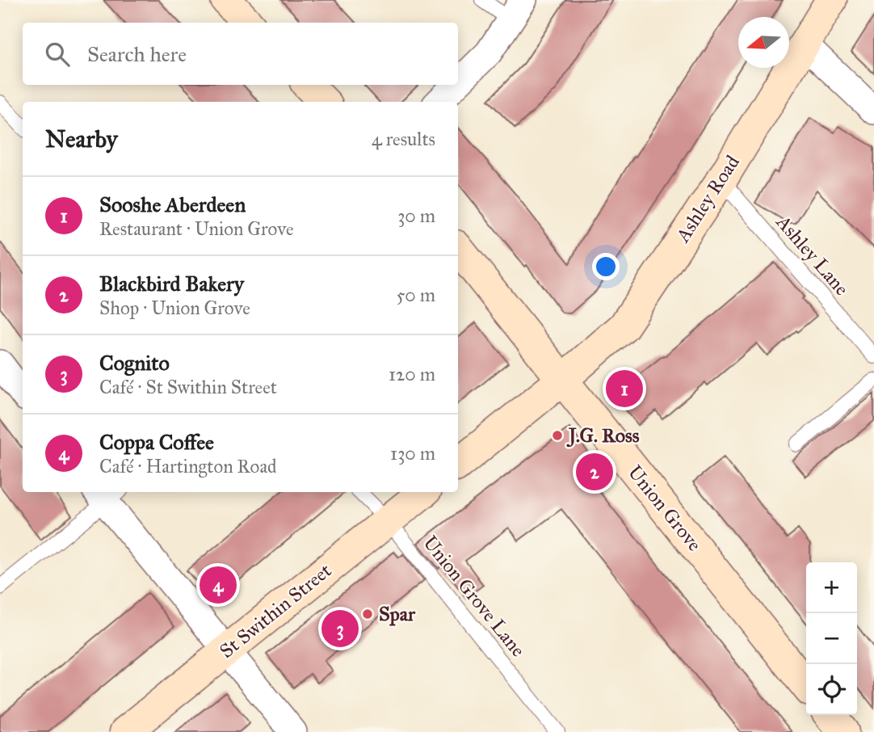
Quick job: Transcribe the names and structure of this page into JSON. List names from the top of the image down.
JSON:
{
  "streets": {
    "street": ["Ashley Road", "Union Grove", "St Swithin Street"],
    "lane": ["Ashley Lane", "Union Grove Lane"]
  },
  "crossings": [
    ["Ashley Road", "Ashley Lane"],
    ["Ashley Road", "Union Grove"],
    ["Union Grove Lane", "St Swithin Street"]
  ],
  "places": ["J.G. Ross", "Spar"],
  "north": "left",
  "page": {
    "search": "Search here",
    "heading": ["Nearby", "4 results"],
    "list": [
      {
        "mark": "1",
        "name": "Sooshe Aberdeen",
        "note": "Restaurant · Union Grove",
        "value": "30 m"
      },
      {
        "mark": "2",
        "name": "Blackbird Bakery",
        "note": "Shop · Union Grove",
        "value": "50 m"
      },
      {
        "mark": "3",
        "name": "Cognito",
        "note": "Café · St Swithin Street",
        "value": "120 m"
      },
      {
        "mark": "4",
        "name": "Coppa Coffee",
        "note": "Café · Hartington Road",
        "value": "130 m"
      }
    ],
    "pins": [
      "1",
      "2",
      "4",
      "3"
    ],
    "map_buttons": ["+", "−"]
  }
}
